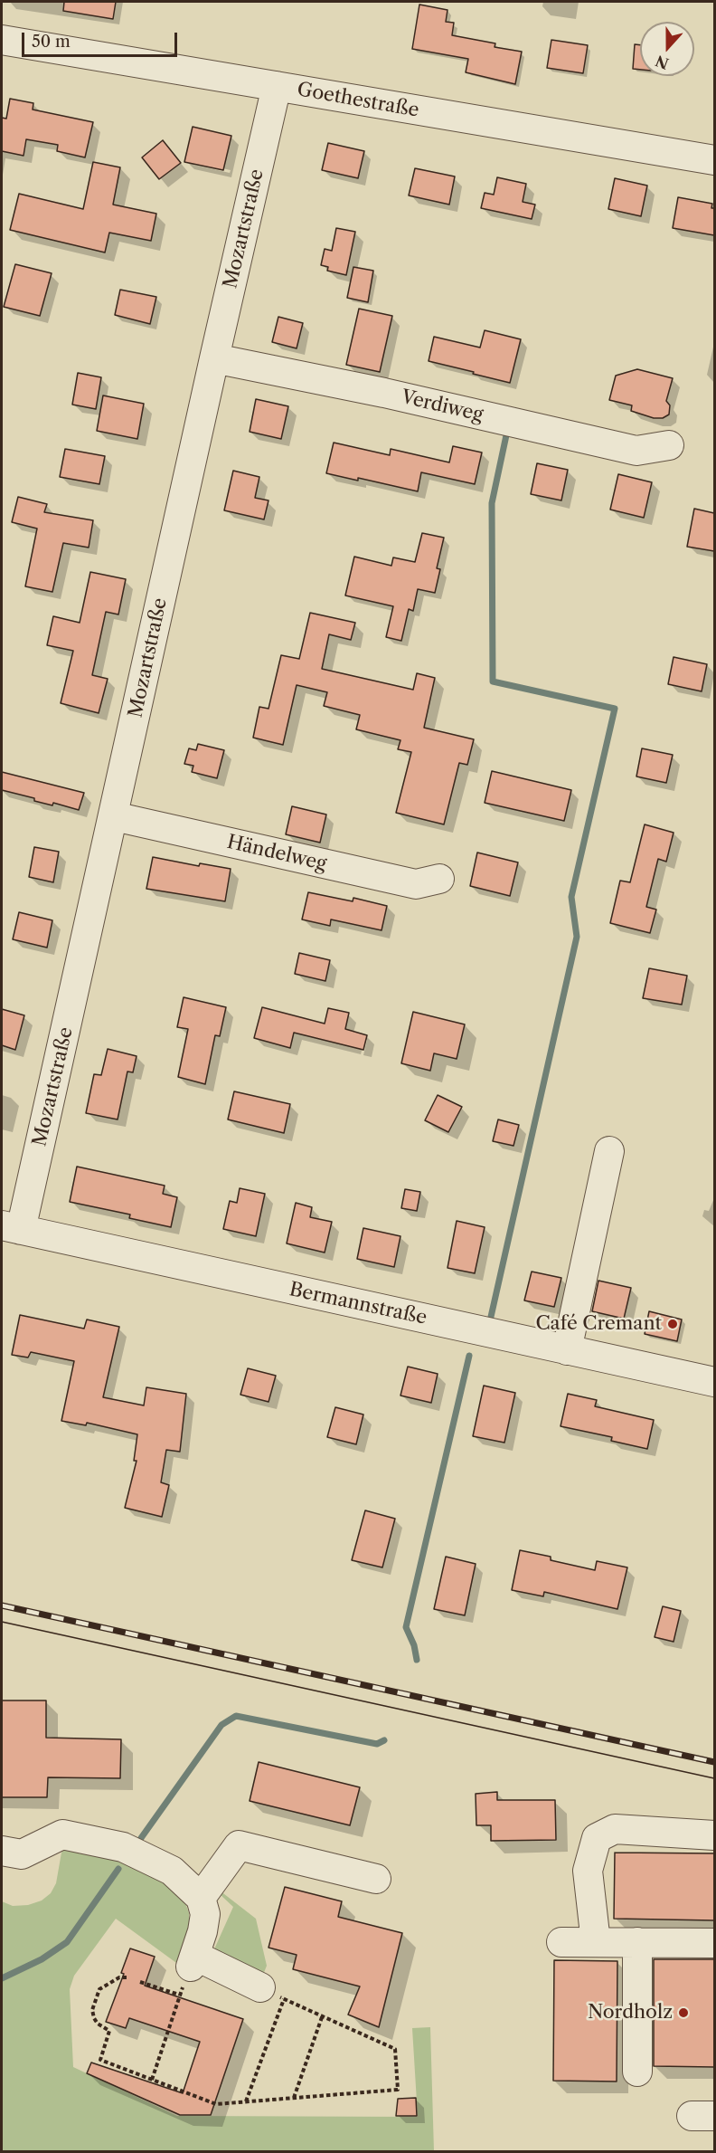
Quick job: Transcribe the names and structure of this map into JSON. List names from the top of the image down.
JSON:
{
  "streets": {
    "street": [
      "Goethestraße",
      "Mozartstraße",
      "Verdiweg",
      "Händelweg",
      "Bermannstraße"
    ]
  },
  "crossings": [
    ["Goethestraße", "Mozartstraße"],
    ["Mozartstraße", "Verdiweg"],
    ["Mozartstraße", "Händelweg"],
    ["Mozartstraße", "Bermannstraße"]
  ],
  "places": ["Café Cremant", "Nordholz"],
  "scale_bar": "50 m",
  "north": "bottom"
}
